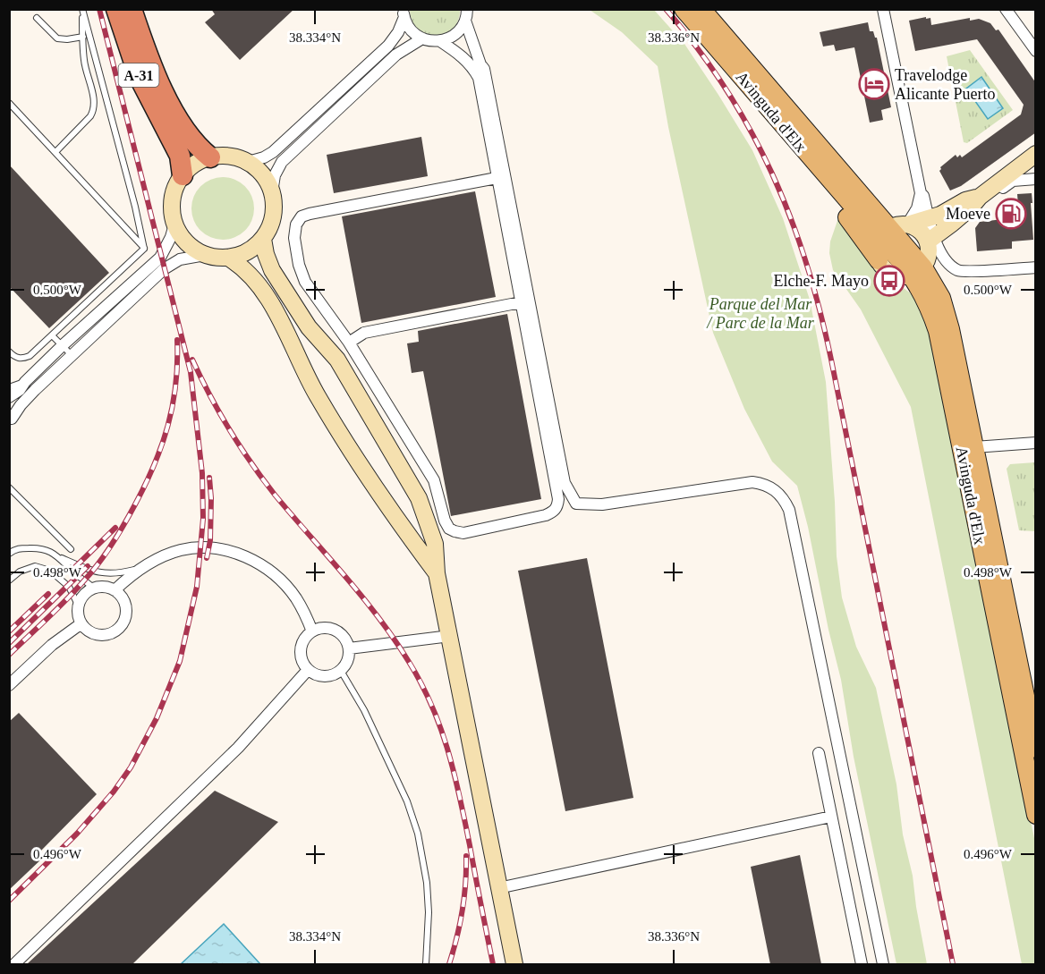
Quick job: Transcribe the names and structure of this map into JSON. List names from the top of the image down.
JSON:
{
  "streets": {
    "highway": ["A-31"],
    "main road": ["Avinguda d'Elx"]
  },
  "parks": ["Parque del Mar / Parc de la Mar"],
  "places": {
    "hotel": ["Travelodge Alicante Puerto"],
    "fuel station": ["Moeve"],
    "bus stop": ["Elche-F. Mayo"]
  },
  "coordinates": [
    "38.334°N",
    "38.336°N",
    "0.500°W",
    "0.498°W",
    "0.496°W"
  ]
}
